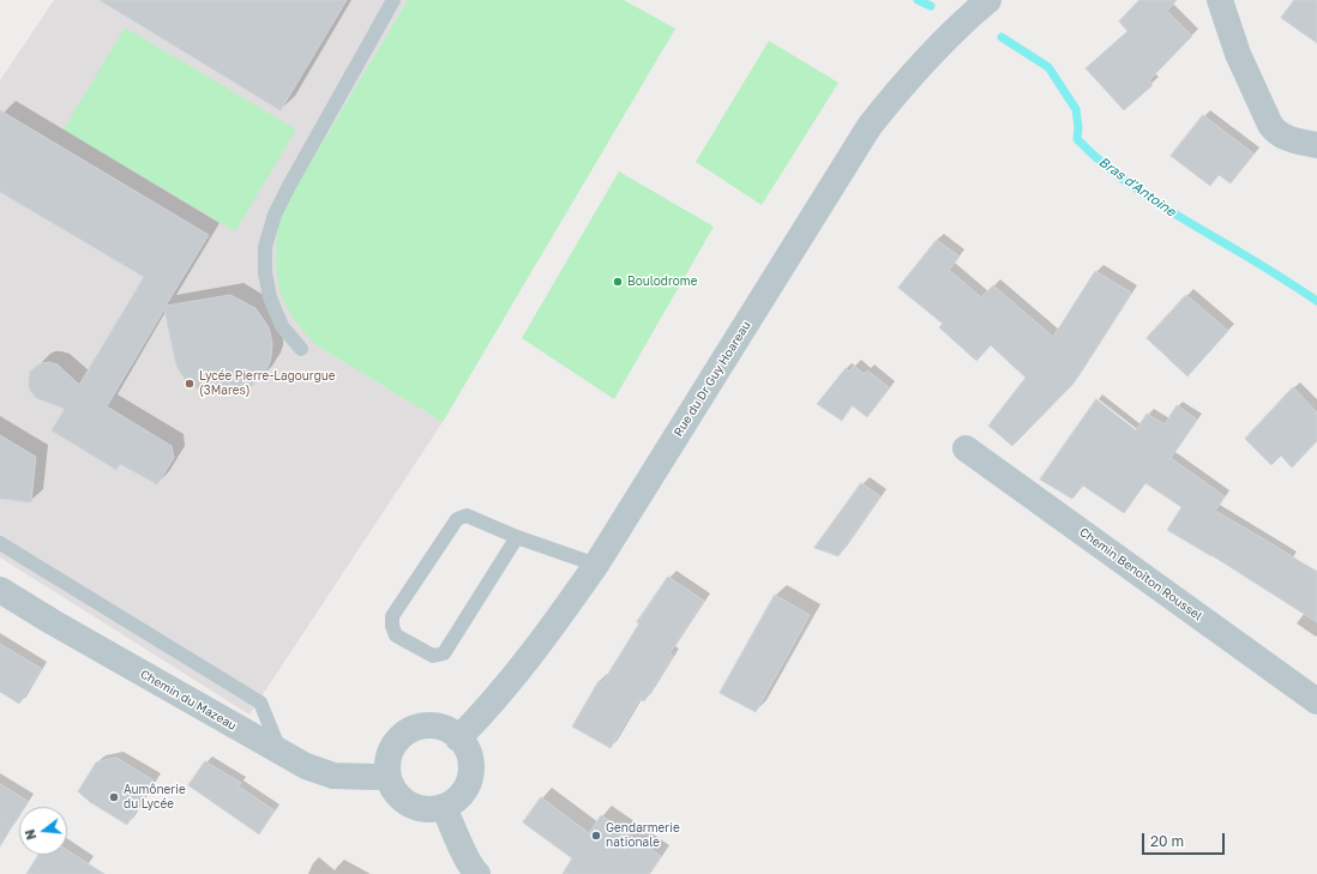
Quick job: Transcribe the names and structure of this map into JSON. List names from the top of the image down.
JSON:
{
  "streets": {
    "street": ["Rue du Dr Guy Hoareau", "Chemin Benoîton Roussel", "Chemin du Mazeau"]
  },
  "crossings": [
    ["Rue du Dr Guy Hoareau", "Chemin du Mazeau"]
  ],
  "water": ["Bras d'Antoine"],
  "places": [
    "Boulodrome",
    "Lycée Pierre-Lagourgue (3Mares)",
    "Aumônerie du Lycée",
    "Gendarmerie nationale"
  ],
  "scale_bar": "20 m",
  "north": "left"
}
